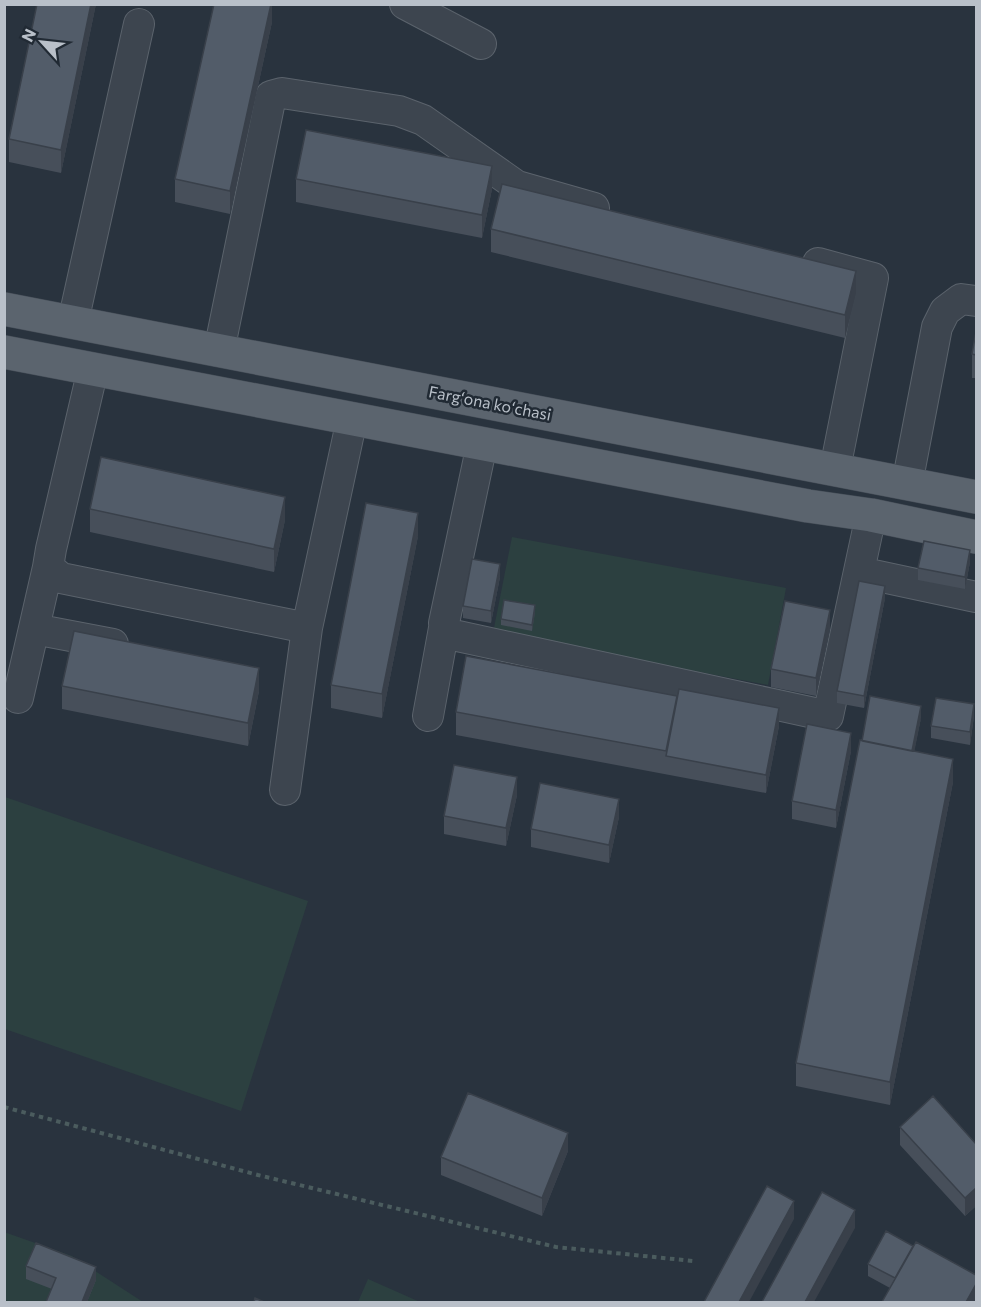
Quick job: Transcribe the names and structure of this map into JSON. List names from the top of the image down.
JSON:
{
  "streets": {
    "main road": ["Fargʻona koʻchasi"]
  },
  "north": "top left"
}
